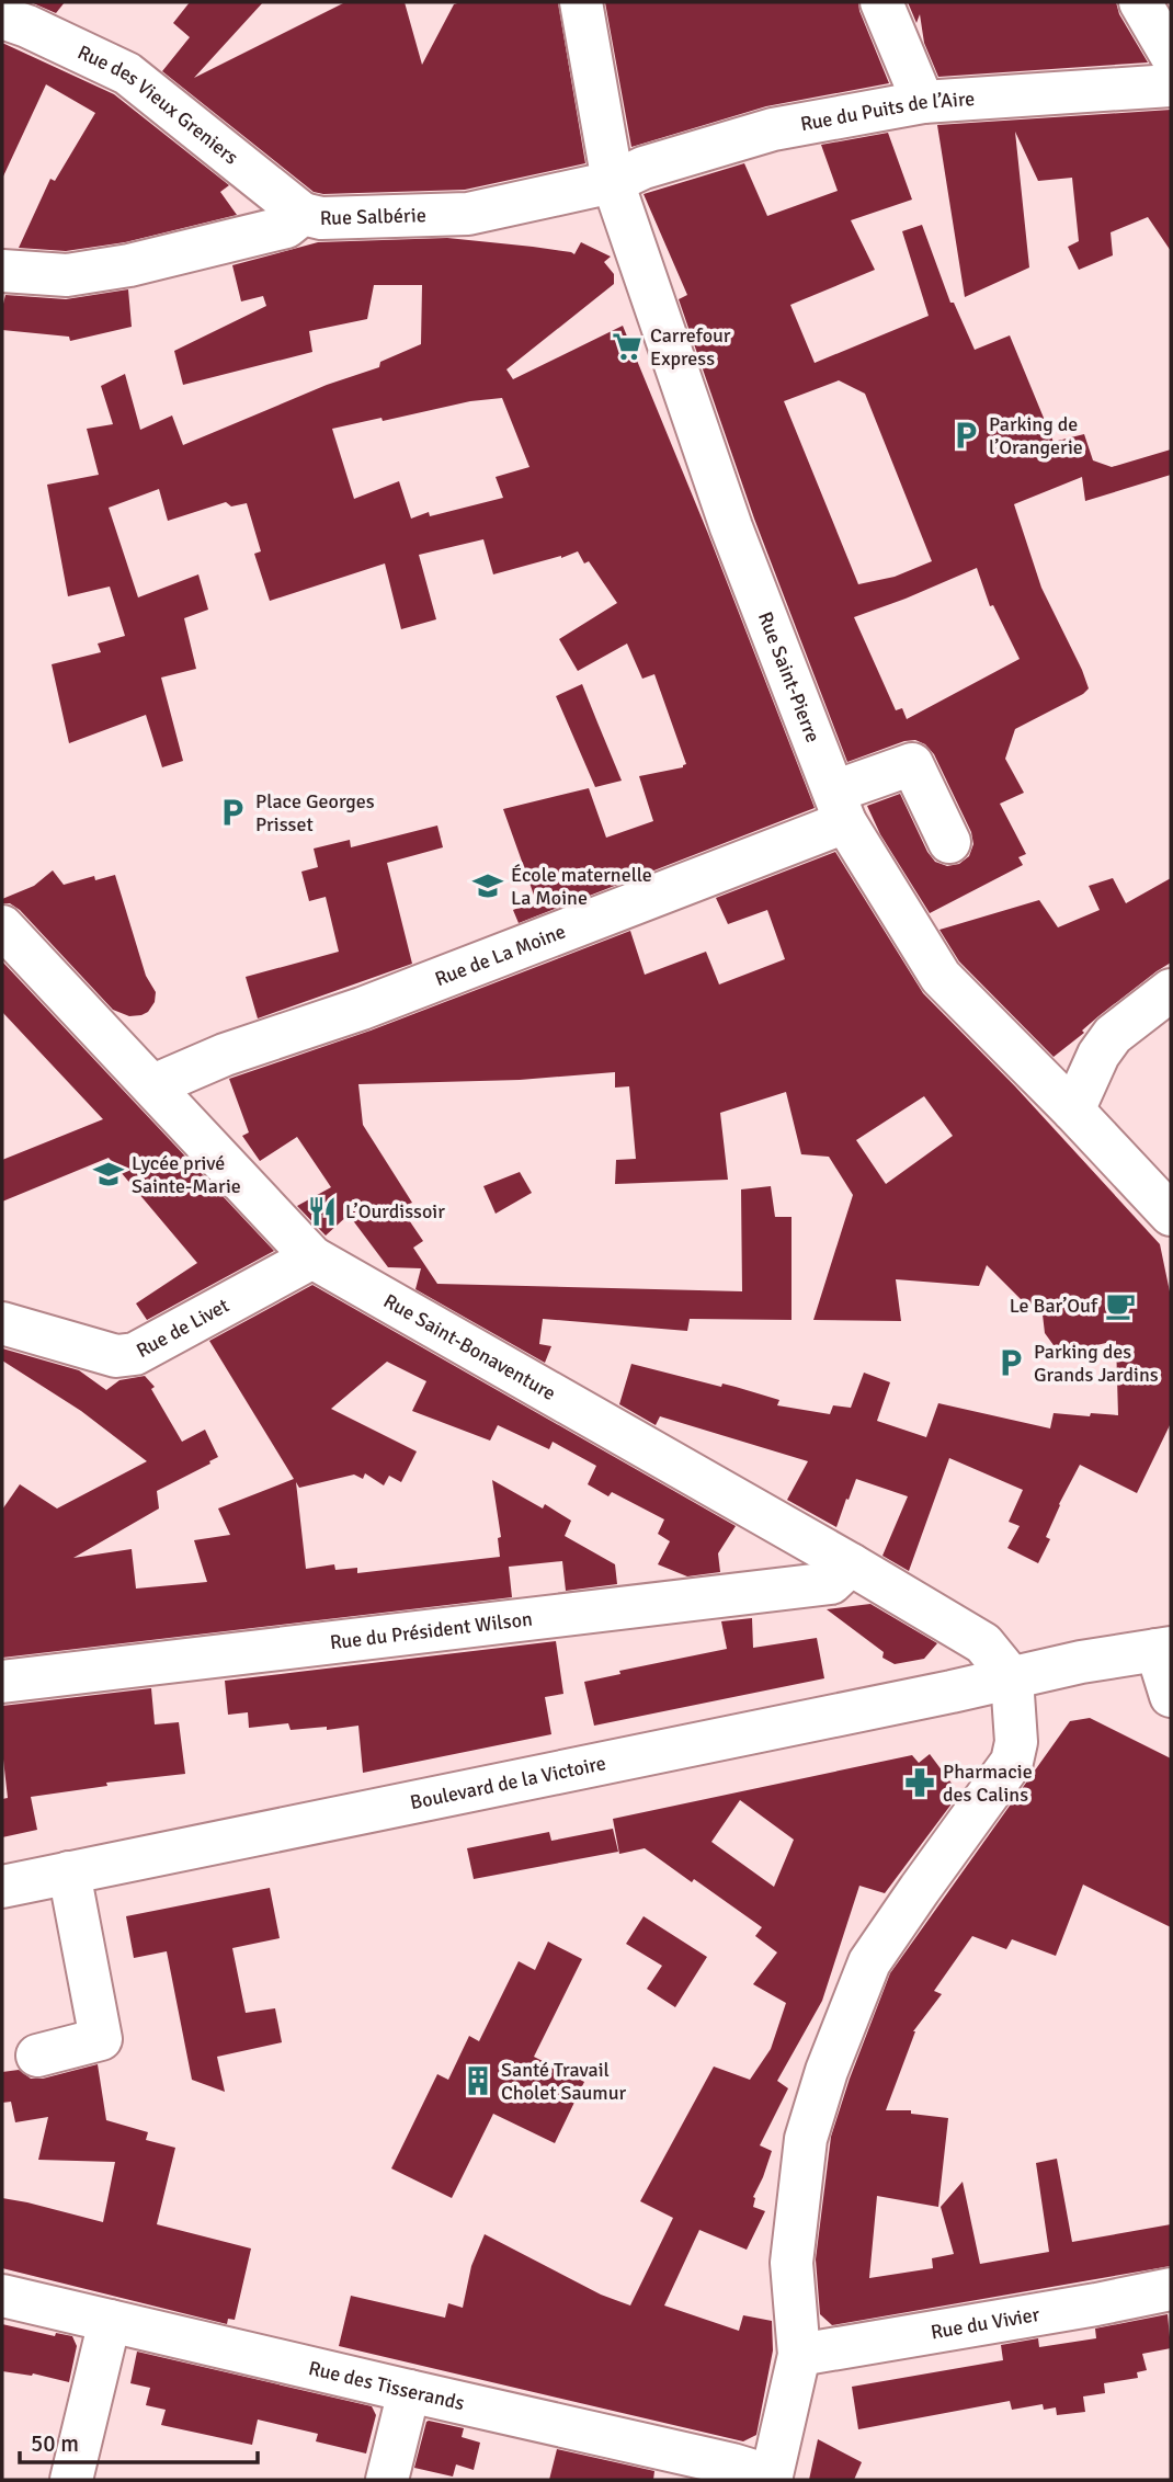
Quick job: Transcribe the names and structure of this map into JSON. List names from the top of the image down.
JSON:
{
  "streets": {
    "street": [
      "Rue des Vieux Greniers",
      "Rue du Puits de l’Aire",
      "Rue Salbérie",
      "Rue Saint-Pierre",
      "Rue de La Moine",
      "Rue de Livet",
      "Rue Saint-Bonaventure",
      "Rue du Président Wilson",
      "Boulevard de la Victoire",
      "Rue du Vivier",
      "Rue des Tisserands"
    ]
  },
  "crossings": [
    ["Rue des Vieux Greniers", "Rue Salbérie"],
    ["Rue du Puits de l’Aire", "Rue Salbérie"],
    ["Rue du Puits de l’Aire", "Rue Saint-Pierre"],
    ["Rue Salbérie", "Rue Saint-Pierre"],
    ["Rue Saint-Pierre", "Rue de La Moine"],
    ["Rue de La Moine", "Rue Saint-Bonaventure"],
    ["Rue de Livet", "Rue Saint-Bonaventure"],
    ["Rue Saint-Bonaventure", "Rue du Président Wilson"],
    ["Rue Saint-Bonaventure", "Boulevard de la Victoire"]
  ],
  "places": {
    "supermarket": ["Carrefour Express"],
    "parking": ["Parking de l’Orangerie", "Place Georges Prisset", "Parking des Grands Jardins"],
    "school or university": ["École maternelle La Moine", "Lycée privé Sainte-Marie"],
    "restaurant": ["L’Ourdissoir"],
    "cafe": ["Le Bar’Ouf"],
    "pharmacy": ["Pharmacie des Calins"],
    "building": ["Santé Travail Cholet Saumur"]
  },
  "scale_bar": "50 m"
}
